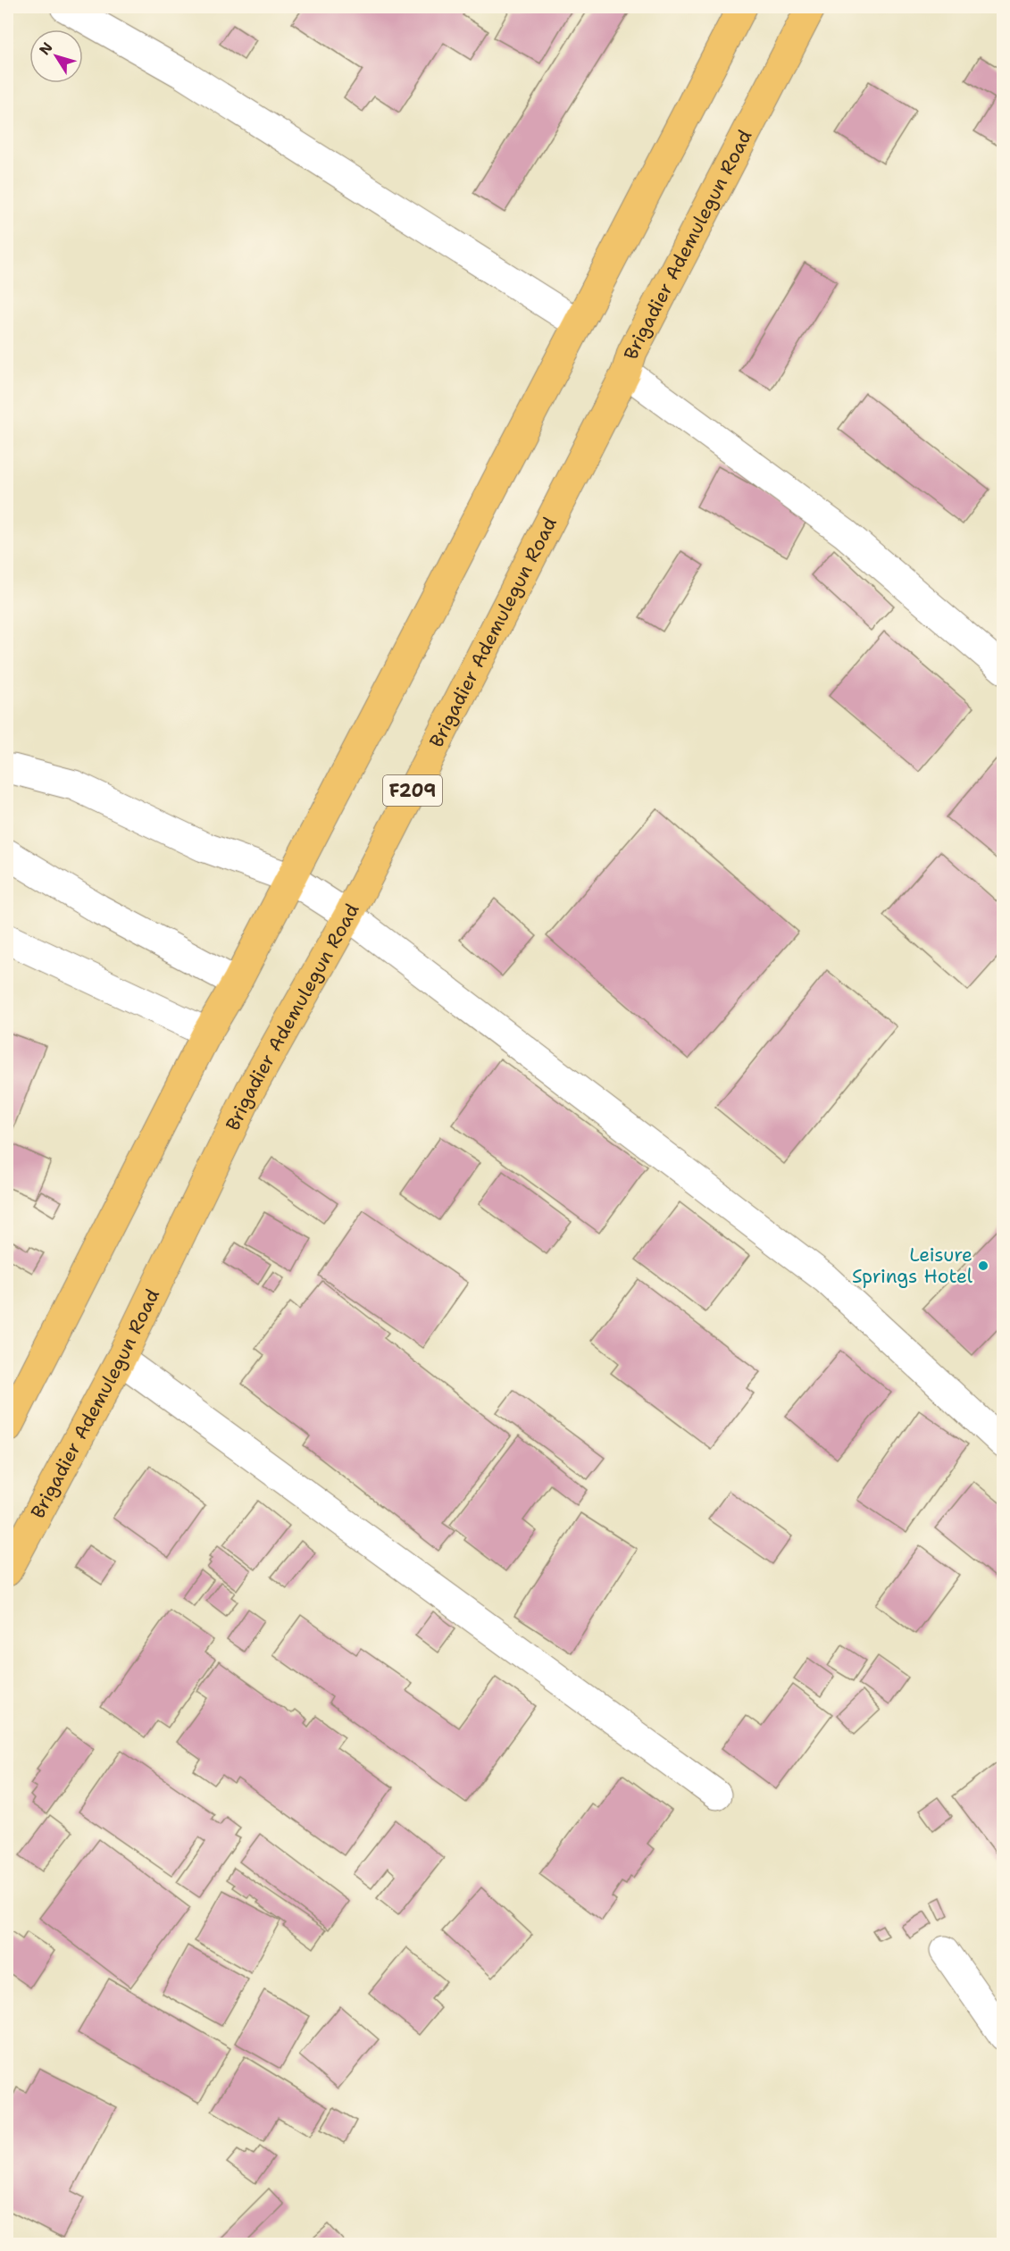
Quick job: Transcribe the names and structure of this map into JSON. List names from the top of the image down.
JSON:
{
  "streets": {
    "main road": ["Brigadier Ademulegun Road", "F209"]
  },
  "places": ["Leisure Springs Hotel"],
  "north": "top left"
}
